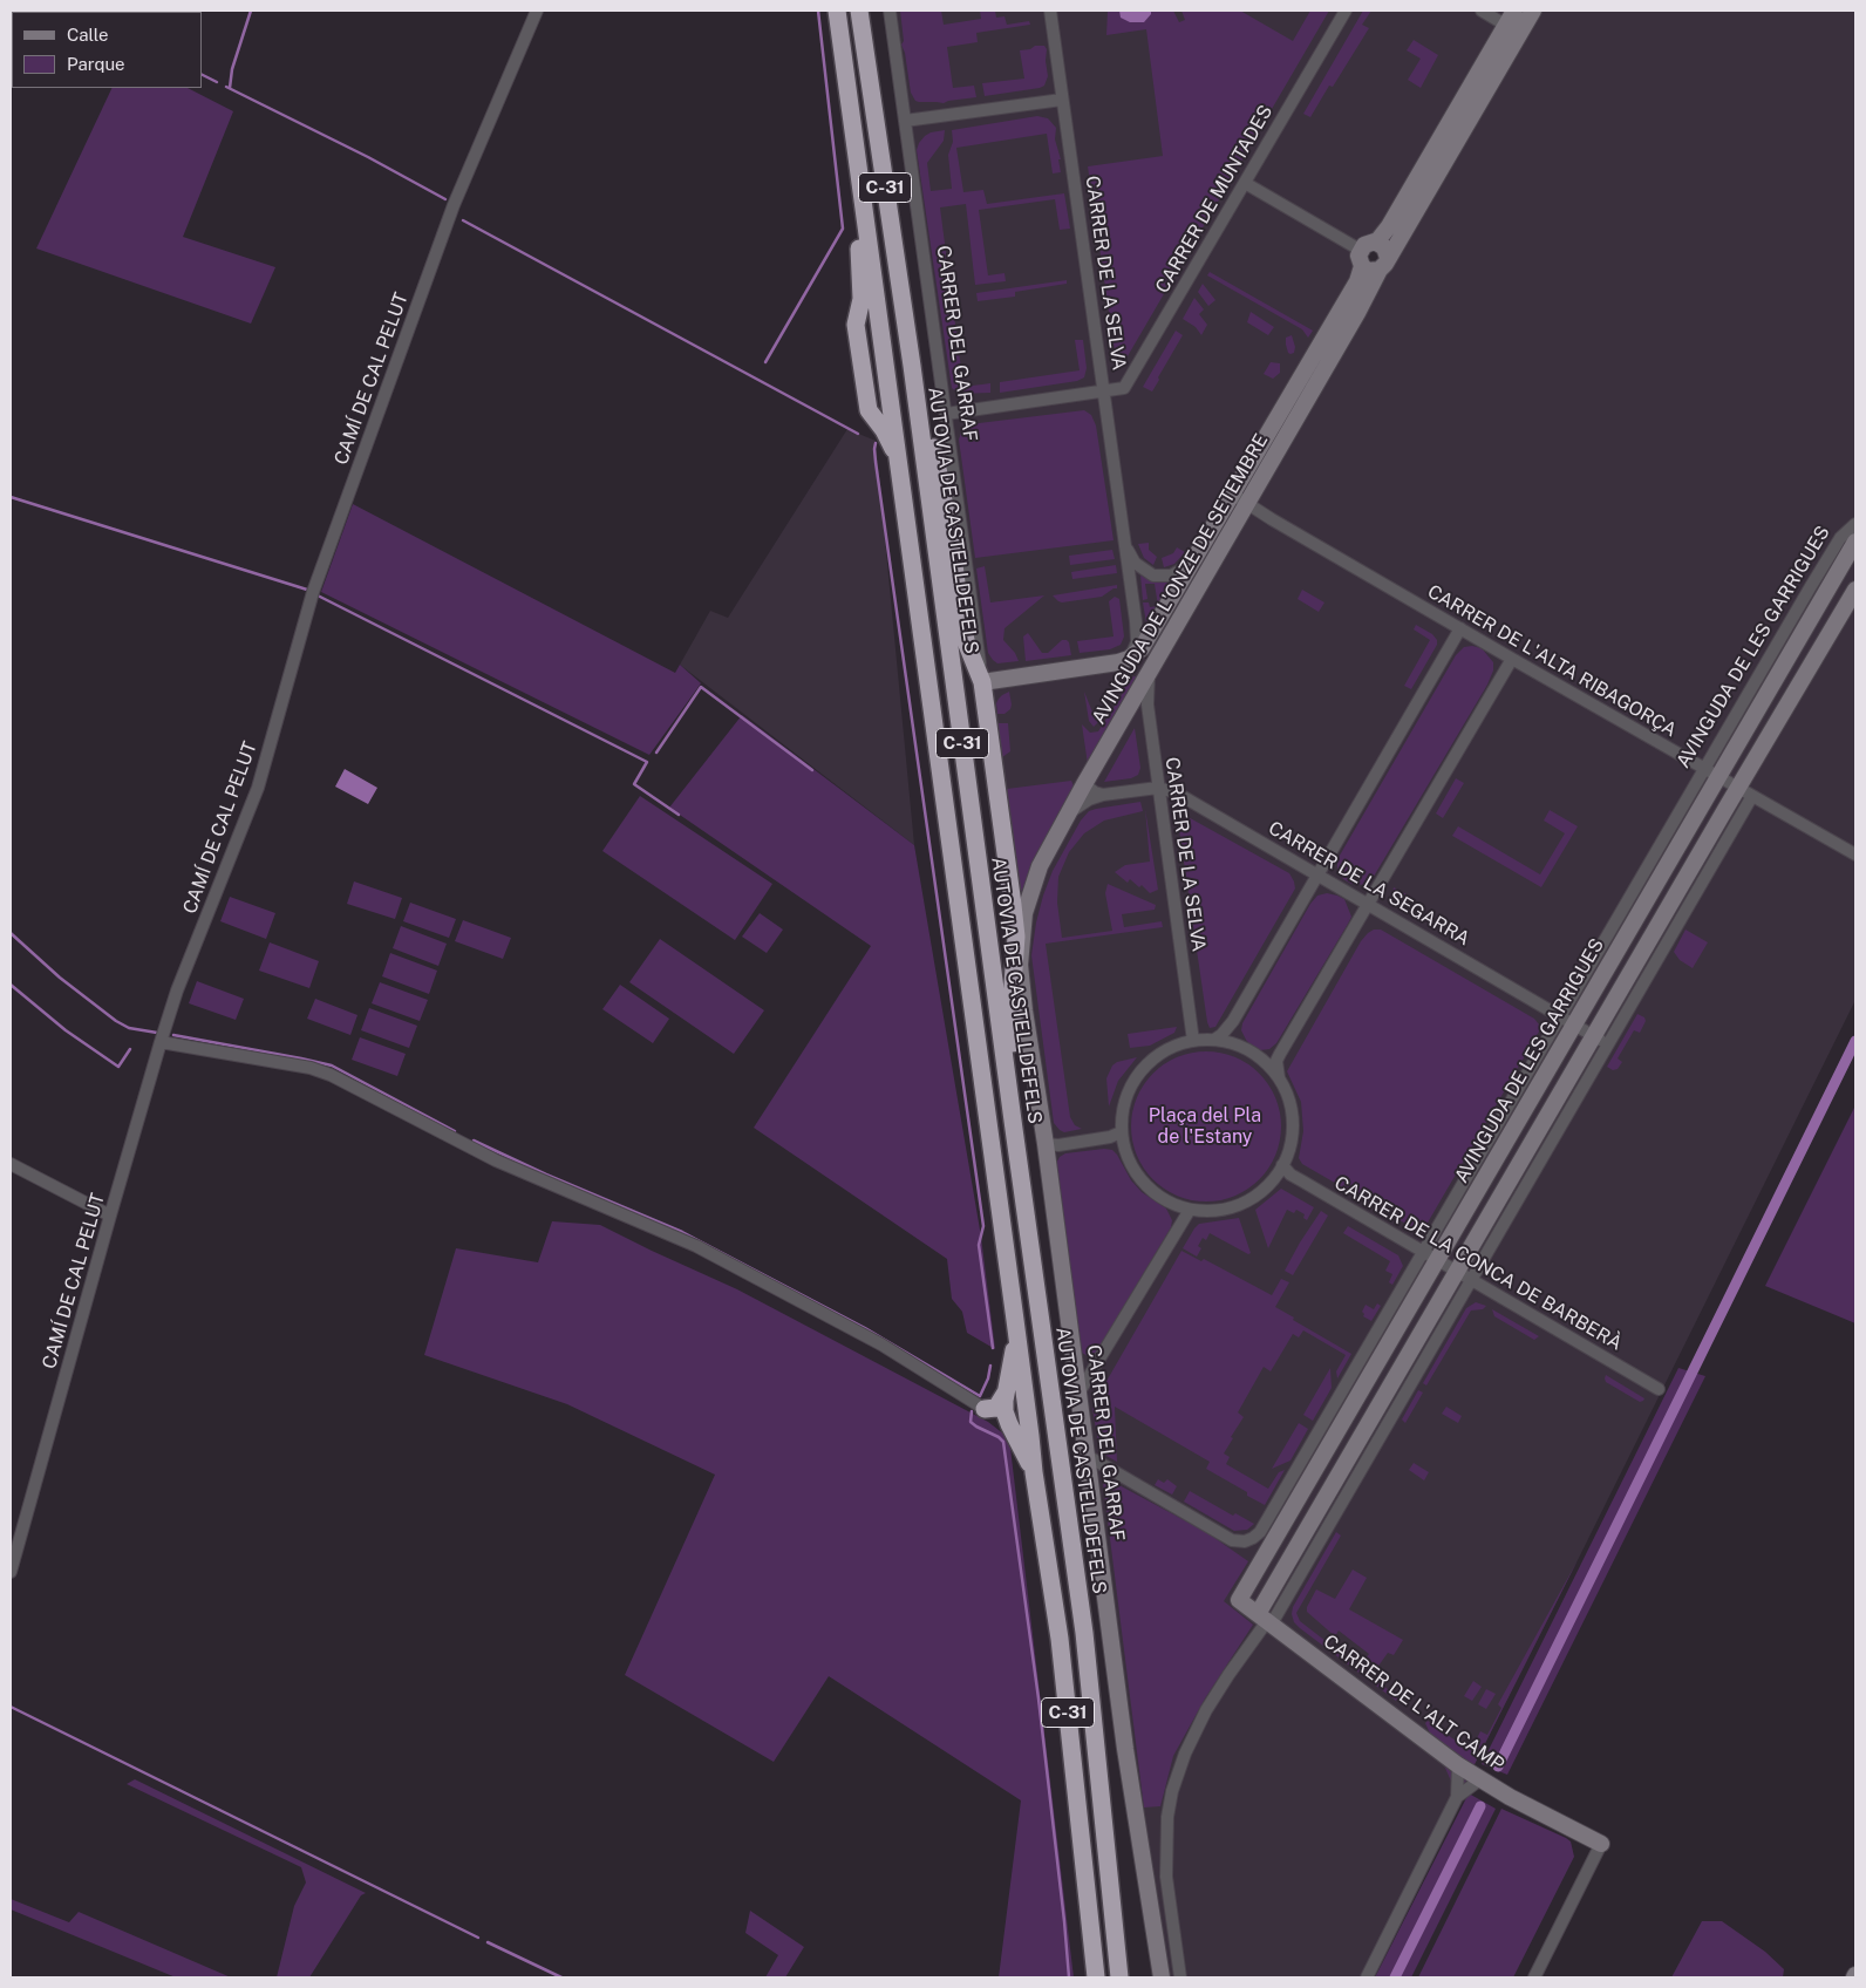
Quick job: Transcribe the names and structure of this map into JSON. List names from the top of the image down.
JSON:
{
  "streets": {
    "highway": ["C-31", "AUTOVIA DE CASTELLDEFELS"],
    "main road": [
      "CARRER DEL GARRAF",
      "AVINGUDA DE L'ONZE DE SETEMBRE",
      "AVINGUDA DE LES GARRIGUES",
      "CARRER DE L'ALT CAMP"
    ],
    "street": [
      "CARRER DE MUNTADES",
      "CARRER DE LA SELVA",
      "CAMÍ DE CAL PELUT",
      "CARRER DE L'ALTA RIBAGORÇA",
      "CARRER DE LA SEGARRA",
      "CARRER DE LA CONCA DE BARBERÀ"
    ]
  },
  "crossings": [
    ["CARRER DE MUNTADES", "CARRER DE LA SELVA"],
    ["CARRER DE MUNTADES", "CARRER DEL GARRAF"],
    ["CARRER DE LA SELVA", "AVINGUDA DE L'ONZE DE SETEMBRE"],
    ["CARRER DE LA SELVA", "CARRER DE LA SEGARRA"],
    ["CARRER DE LA SELVA", "CARRER DE LA CONCA DE BARBERÀ"],
    ["CARRER DEL GARRAF", "AVINGUDA DE L'ONZE DE SETEMBRE"],
    ["CARRER DEL GARRAF", "AVINGUDA DE LES GARRIGUES"],
    ["AVINGUDA DE L'ONZE DE SETEMBRE", "CARRER DE L'ALTA RIBAGORÇA"],
    ["AVINGUDA DE L'ONZE DE SETEMBRE", "CARRER DE LA SEGARRA"],
    ["AVINGUDA DE LES GARRIGUES", "CARRER DE L'ALTA RIBAGORÇA"],
    ["AVINGUDA DE LES GARRIGUES", "CARRER DE LA SEGARRA"],
    ["AVINGUDA DE LES GARRIGUES", "CARRER DE LA CONCA DE BARBERÀ"],
    ["AVINGUDA DE LES GARRIGUES", "CARRER DE L'ALT CAMP"]
  ],
  "parks": ["Plaça del Pla de l'Estany"],
  "legend": ["Calle", "Parque"]
}
